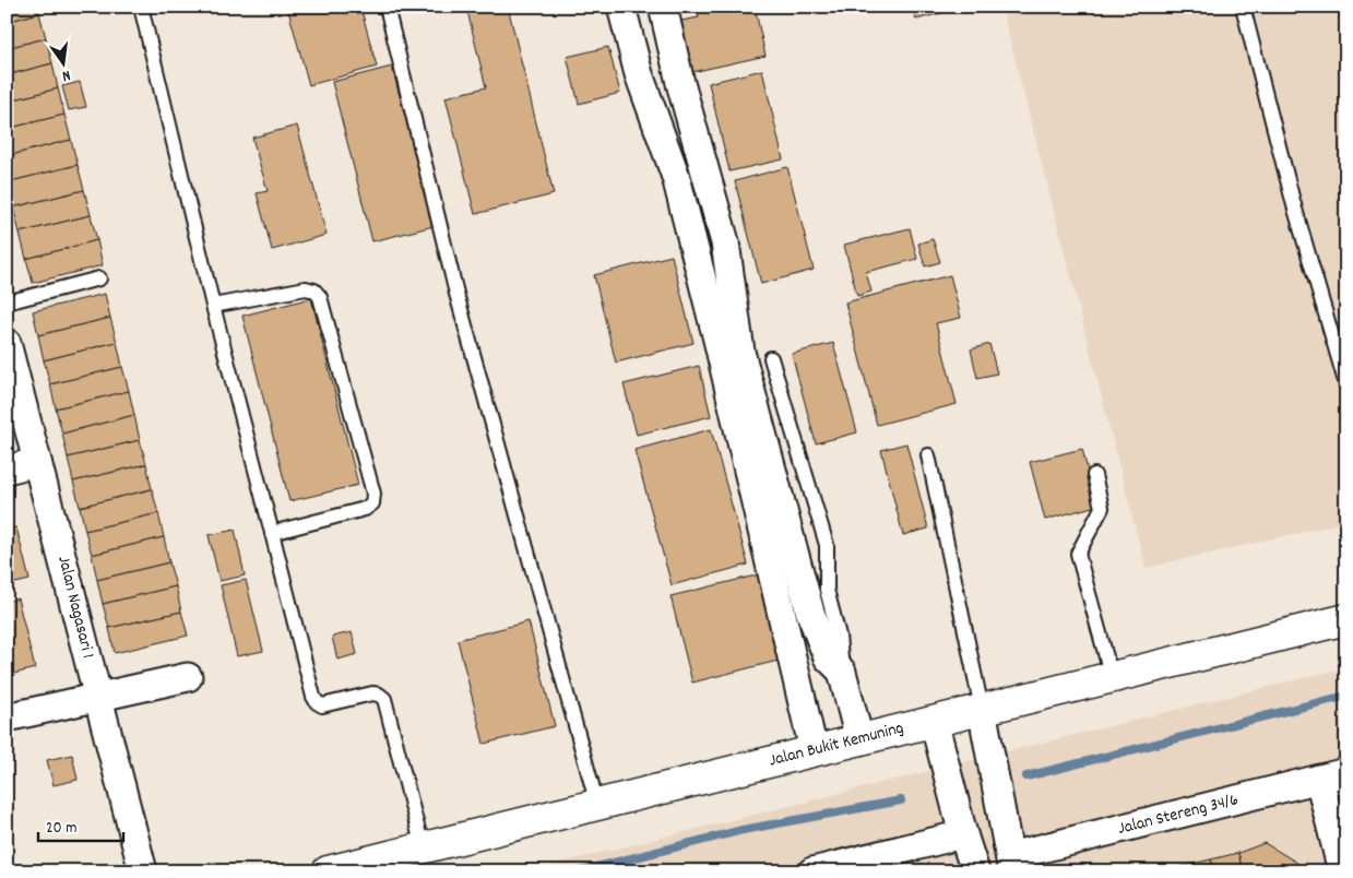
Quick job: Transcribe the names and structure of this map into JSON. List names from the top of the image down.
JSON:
{
  "streets": {
    "main road": ["Jalan Bukit Kemuning"],
    "street": ["Jalan Nagasari 1", "Jalan Stereng 34/6"]
  },
  "scale_bar": "20 m",
  "north": "bottom"
}
